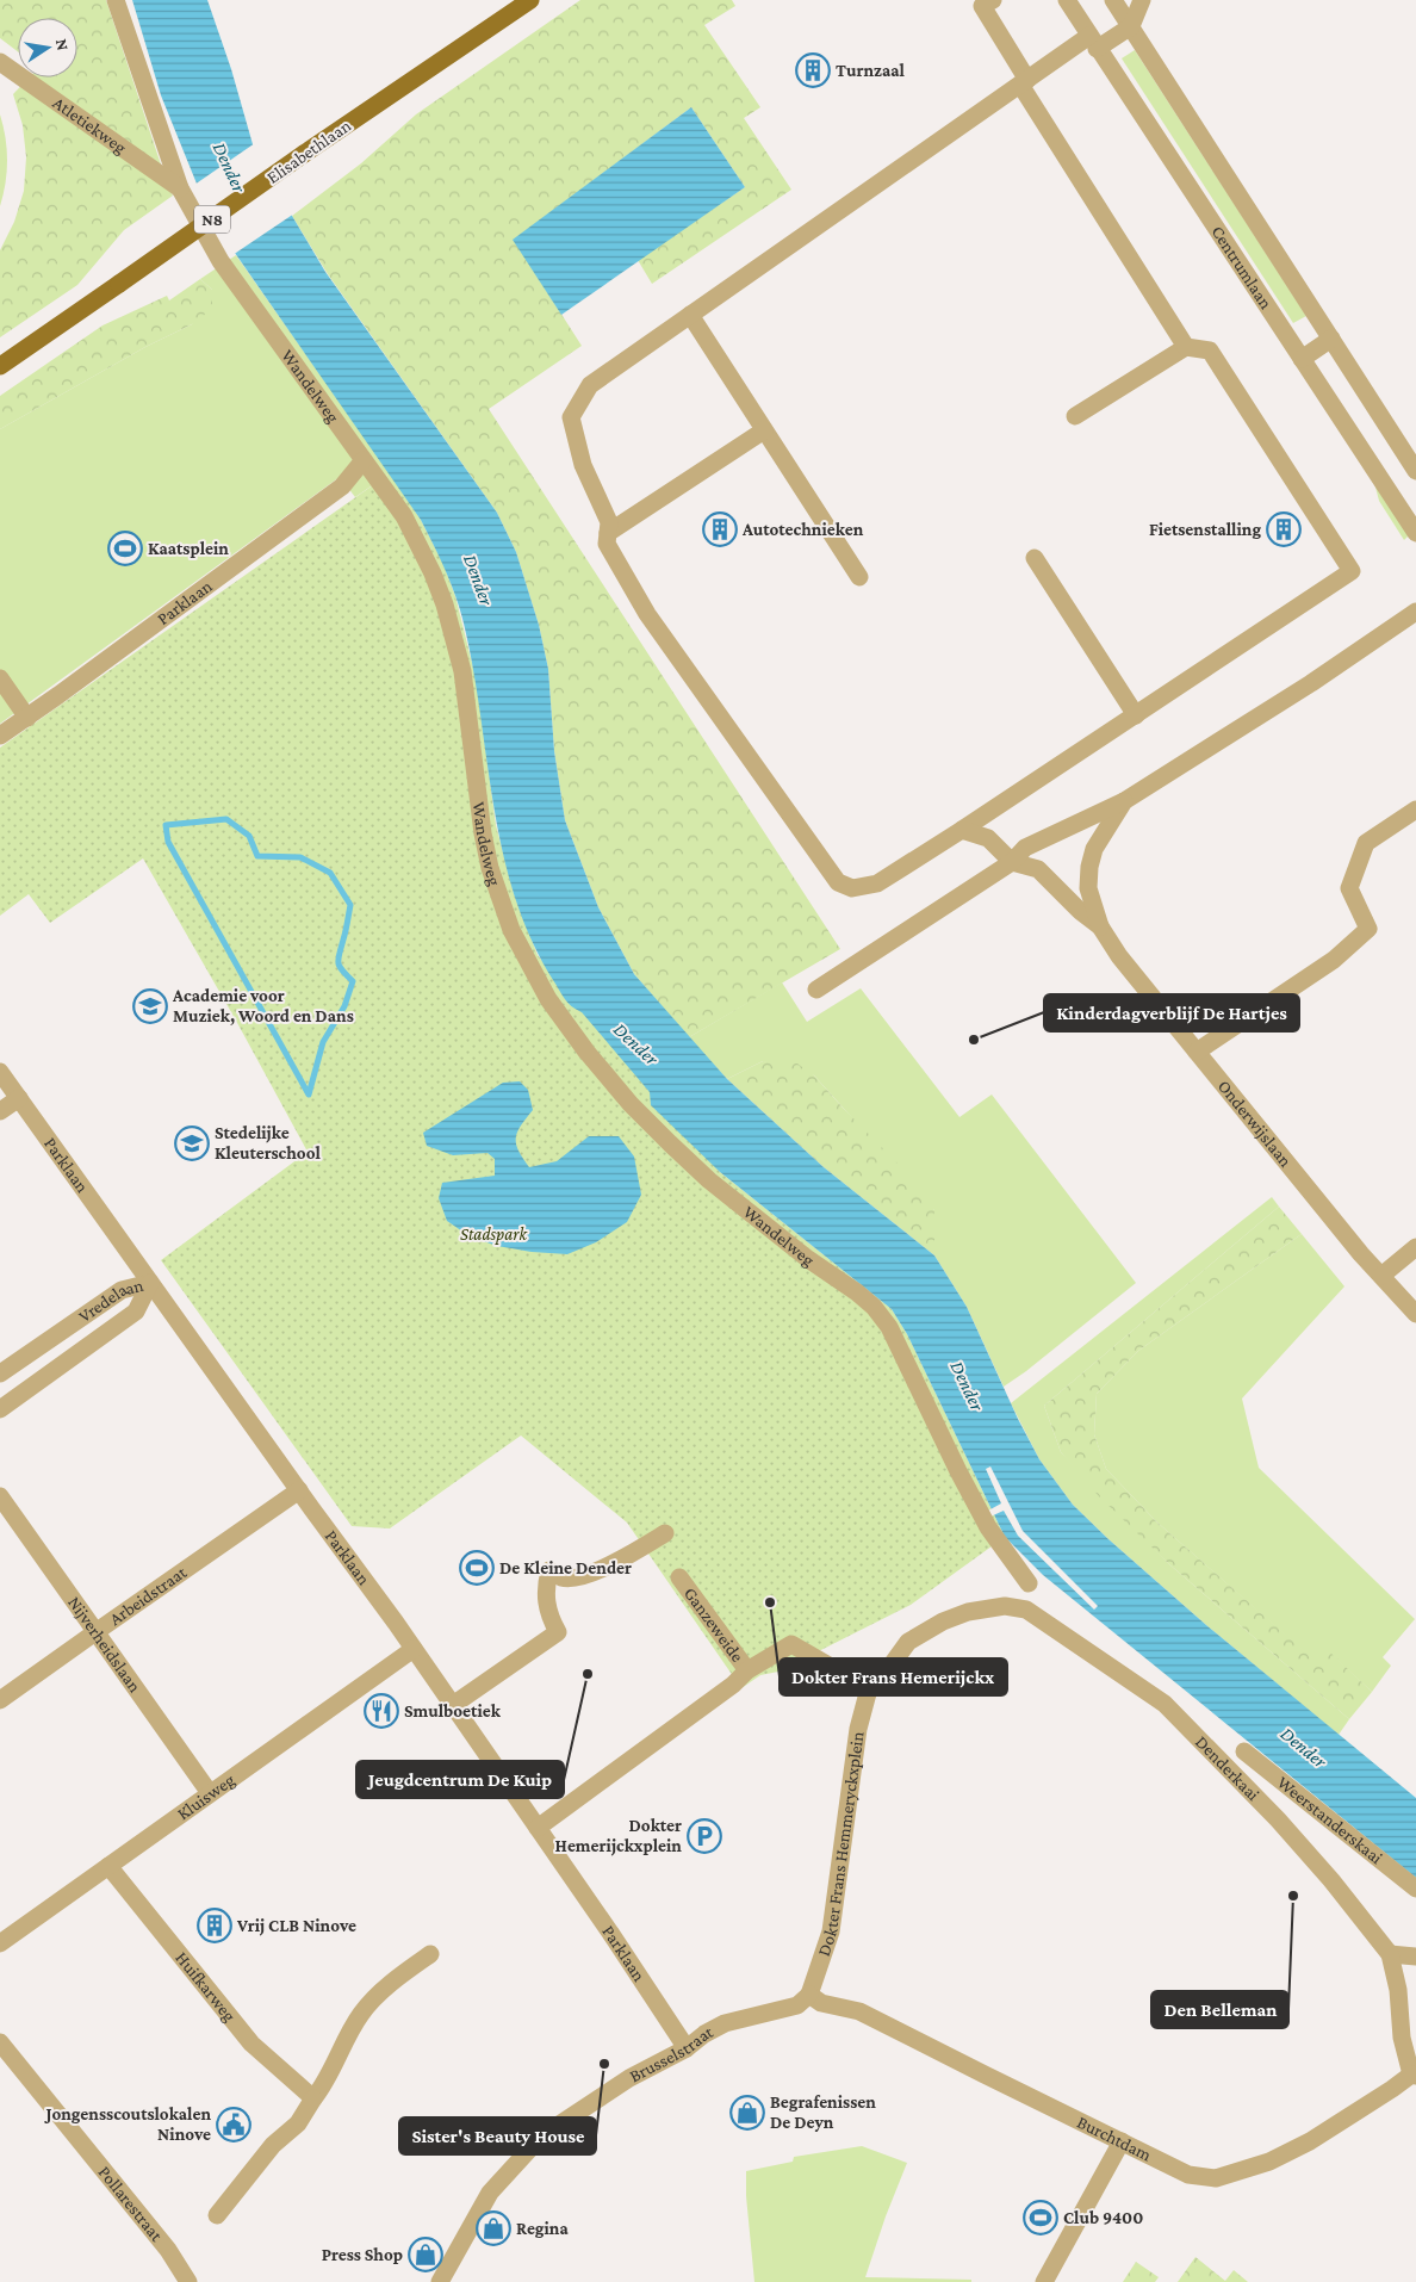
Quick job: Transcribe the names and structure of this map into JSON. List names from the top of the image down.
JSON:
{
  "streets": {
    "main road": ["Elisabethlaan", "N8"],
    "street": [
      "Atletiekweg",
      "Centrumlaan",
      "Wandelweg",
      "Parklaan",
      "Onderwijslaan",
      "Vredelaan",
      "Arbeidstraat",
      "Ganzeweide",
      "Nijverheidslaan",
      "Denderkaai",
      "Kluisweg",
      "Weerstanderskaai",
      "Dokter Frans Hemmeryckxplein",
      "Huifkarweg",
      "Brusselstraat",
      "Burchtdam",
      "Pollarestraat"
    ]
  },
  "crossings": [
    ["Atletiekweg", "Wandelweg"],
    ["Wandelweg", "Parklaan"],
    ["Parklaan", "Vredelaan"],
    ["Parklaan", "Arbeidstraat"],
    ["Parklaan", "Kluisweg"],
    ["Parklaan", "Brusselstraat"],
    ["Arbeidstraat", "Nijverheidslaan"],
    ["Ganzeweide", "Denderkaai"],
    ["Ganzeweide", "Dokter Frans Hemmeryckxplein"],
    ["Nijverheidslaan", "Kluisweg"],
    ["Denderkaai", "Dokter Frans Hemmeryckxplein"],
    ["Denderkaai", "Burchtdam"],
    ["Kluisweg", "Huifkarweg"],
    ["Dokter Frans Hemmeryckxplein", "Brusselstraat"],
    ["Dokter Frans Hemmeryckxplein", "Burchtdam"],
    ["Brusselstraat", "Burchtdam"]
  ],
  "water": ["Dender"],
  "parks": ["Stadspark"],
  "places": {
    "building": [
      "Turnzaal",
      "Autotechnieken",
      "Fietsenstalling",
      "Vrij CLB Ninove"
    ],
    "sports": ["Kaatsplein", "De Kleine Dender", "Club 9400"],
    "school or university": ["Academie voor Muziek, Woord en Dans", "Stedelijke Kleuterschool"],
    "other": [
      "Kinderdagverblijf De Hartjes",
      "Dokter Frans Hemerijckx",
      "Jeugdcentrum De Kuip",
      "Den Belleman",
      "Sister's Beauty House"
    ],
    "restaurant": ["Smulboetiek"],
    "parking": ["Dokter Hemerijckxplein"],
    "shop": ["Begrafenissen De Deyn", "Regina", "Press Shop"],
    "public building": ["Jongensscoutslokalen Ninove"]
  },
  "north": "right"
}
